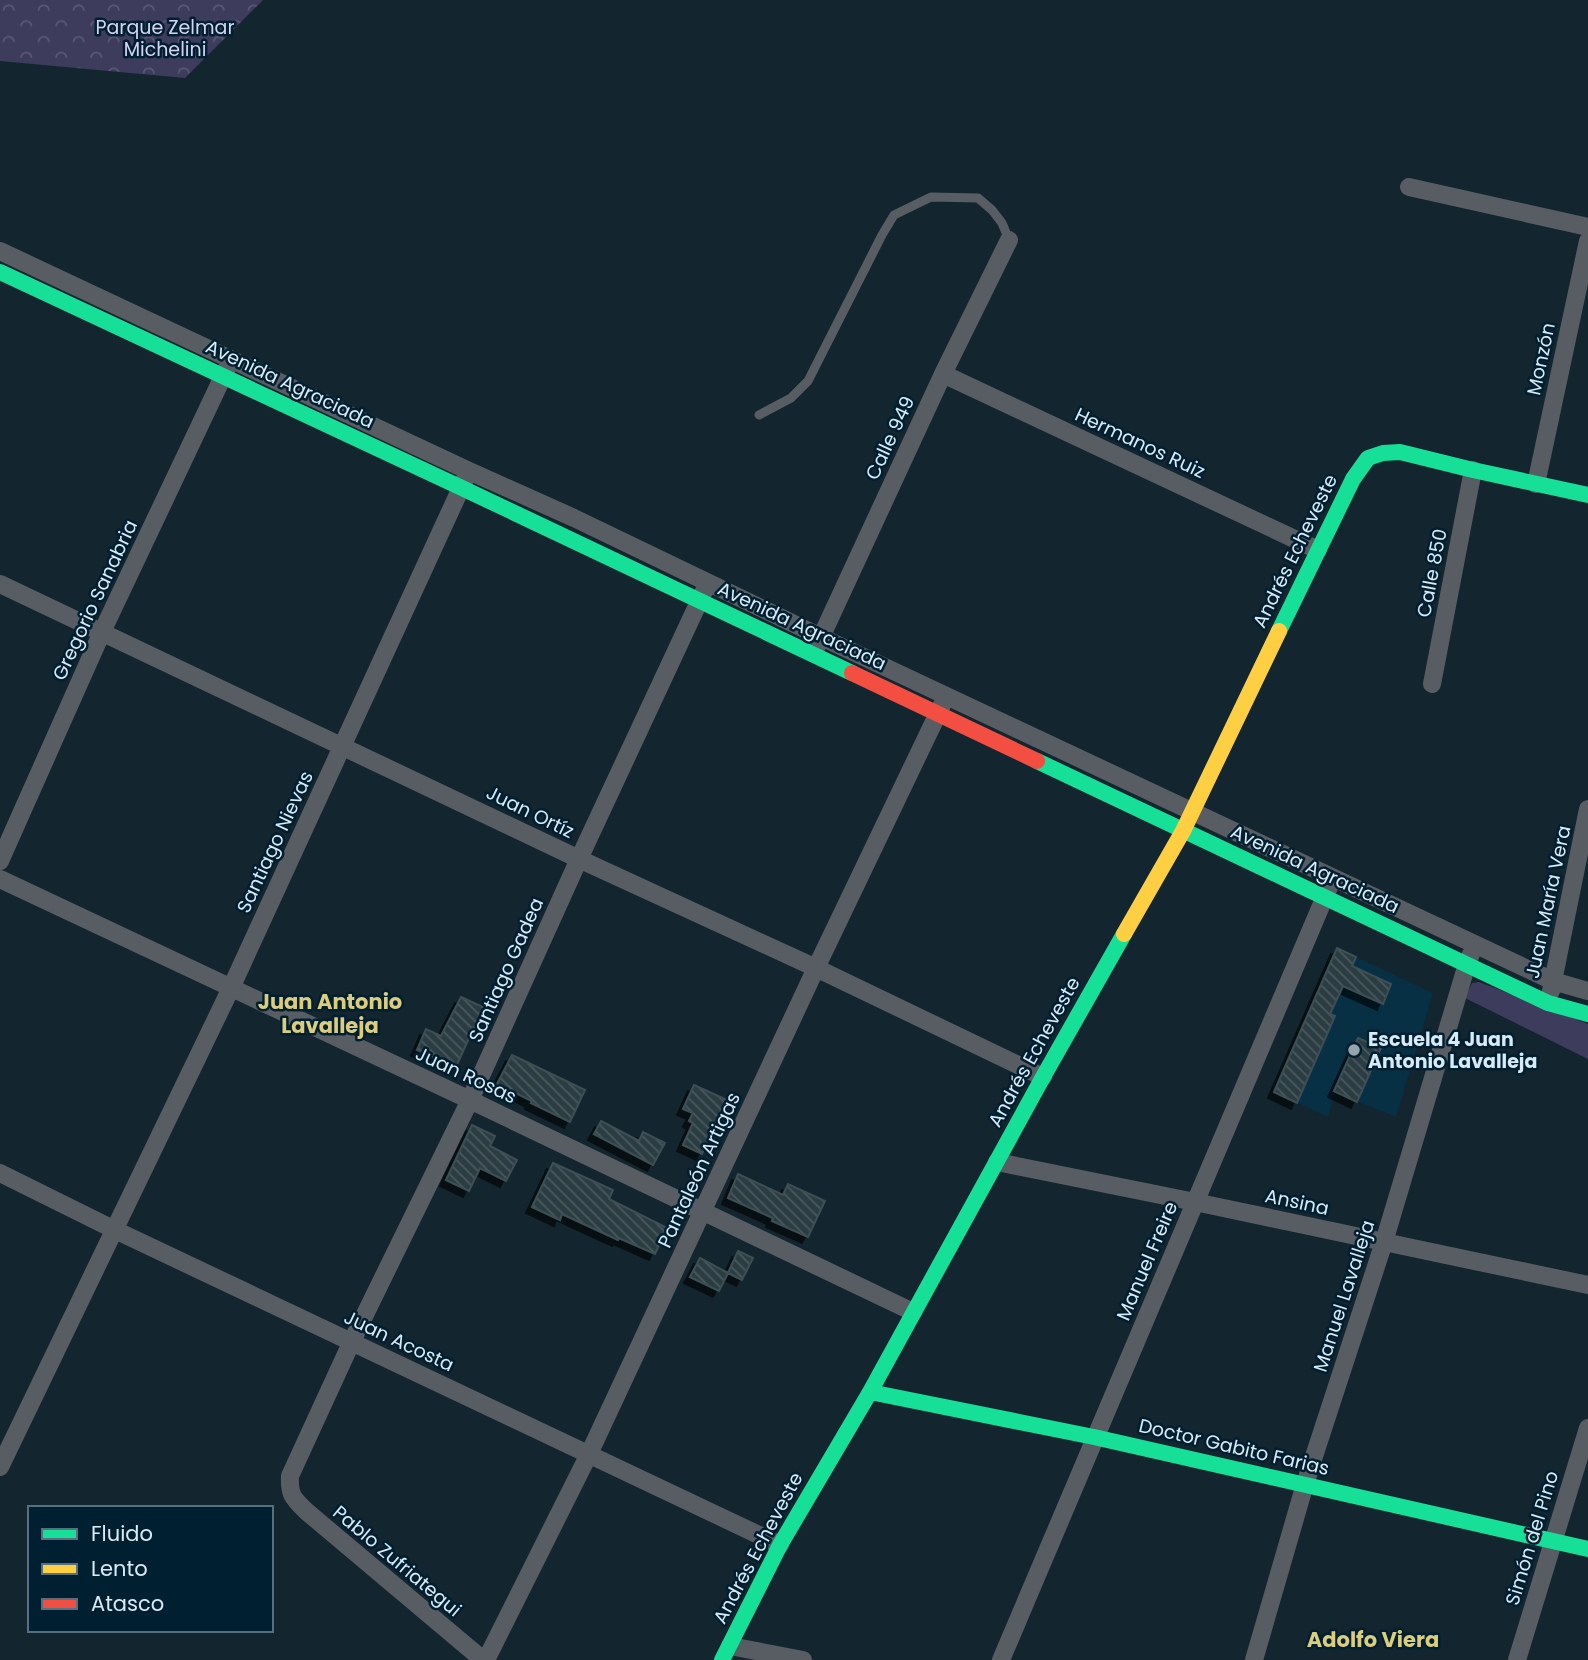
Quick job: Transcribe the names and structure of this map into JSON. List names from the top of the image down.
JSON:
{
  "streets": {
    "street": [
      "Monzón",
      "Avenida Agraciada",
      "Calle 949",
      "Hermanos Ruiz",
      "Andrés Echeveste",
      "Calle 850",
      "Gregorio Sanabria",
      "Juan Ortíz",
      "Santiago Nievas",
      "Juan María Vera",
      "Santiago Gadea",
      "Juan Rosas",
      "Pantaleón Artigas",
      "Ansina",
      "Manuel Freire",
      "Manuel Lavalleja",
      "Juan Acosta",
      "Doctor Gabito Farias",
      "Simón del Pino",
      "Pablo Zufriategui"
    ]
  },
  "crossings": [
    ["Avenida Agraciada", "Calle 949"],
    ["Avenida Agraciada", "Andrés Echeveste"],
    ["Avenida Agraciada", "Gregorio Sanabria"],
    ["Avenida Agraciada", "Santiago Nievas"],
    ["Avenida Agraciada", "Juan María Vera"],
    ["Avenida Agraciada", "Santiago Gadea"],
    ["Avenida Agraciada", "Pantaleón Artigas"],
    ["Avenida Agraciada", "Manuel Freire"],
    ["Avenida Agraciada", "Manuel Lavalleja"],
    ["Calle 949", "Hermanos Ruiz"],
    ["Hermanos Ruiz", "Andrés Echeveste"],
    ["Andrés Echeveste", "Calle 850"],
    ["Andrés Echeveste", "Juan Ortíz"],
    ["Andrés Echeveste", "Juan Rosas"],
    ["Andrés Echeveste", "Ansina"],
    ["Andrés Echeveste", "Juan Acosta"],
    ["Andrés Echeveste", "Doctor Gabito Farias"],
    ["Gregorio Sanabria", "Juan Ortíz"],
    ["Juan Ortíz", "Santiago Nievas"],
    ["Juan Ortíz", "Santiago Gadea"],
    ["Juan Ortíz", "Pantaleón Artigas"],
    ["Santiago Nievas", "Juan Rosas"],
    ["Santiago Nievas", "Juan Acosta"],
    ["Santiago Gadea", "Juan Rosas"],
    ["Santiago Gadea", "Juan Acosta"],
    ["Santiago Gadea", "Pablo Zufriategui"],
    ["Juan Rosas", "Pantaleón Artigas"],
    ["Pantaleón Artigas", "Juan Acosta"],
    ["Pantaleón Artigas", "Pablo Zufriategui"],
    ["Ansina", "Manuel Freire"],
    ["Ansina", "Manuel Lavalleja"],
    ["Manuel Freire", "Doctor Gabito Farias"],
    ["Manuel Lavalleja", "Doctor Gabito Farias"],
    ["Doctor Gabito Farias", "Simón del Pino"]
  ],
  "districts": ["Juan Antonio Lavalleja", "Adolfo Viera"],
  "parks": ["Parque Zelmar Michelini"],
  "places": ["Escuela 4 Juan Antonio Lavalleja"],
  "legend": ["Fluido", "Lento", "Atasco"]
}
